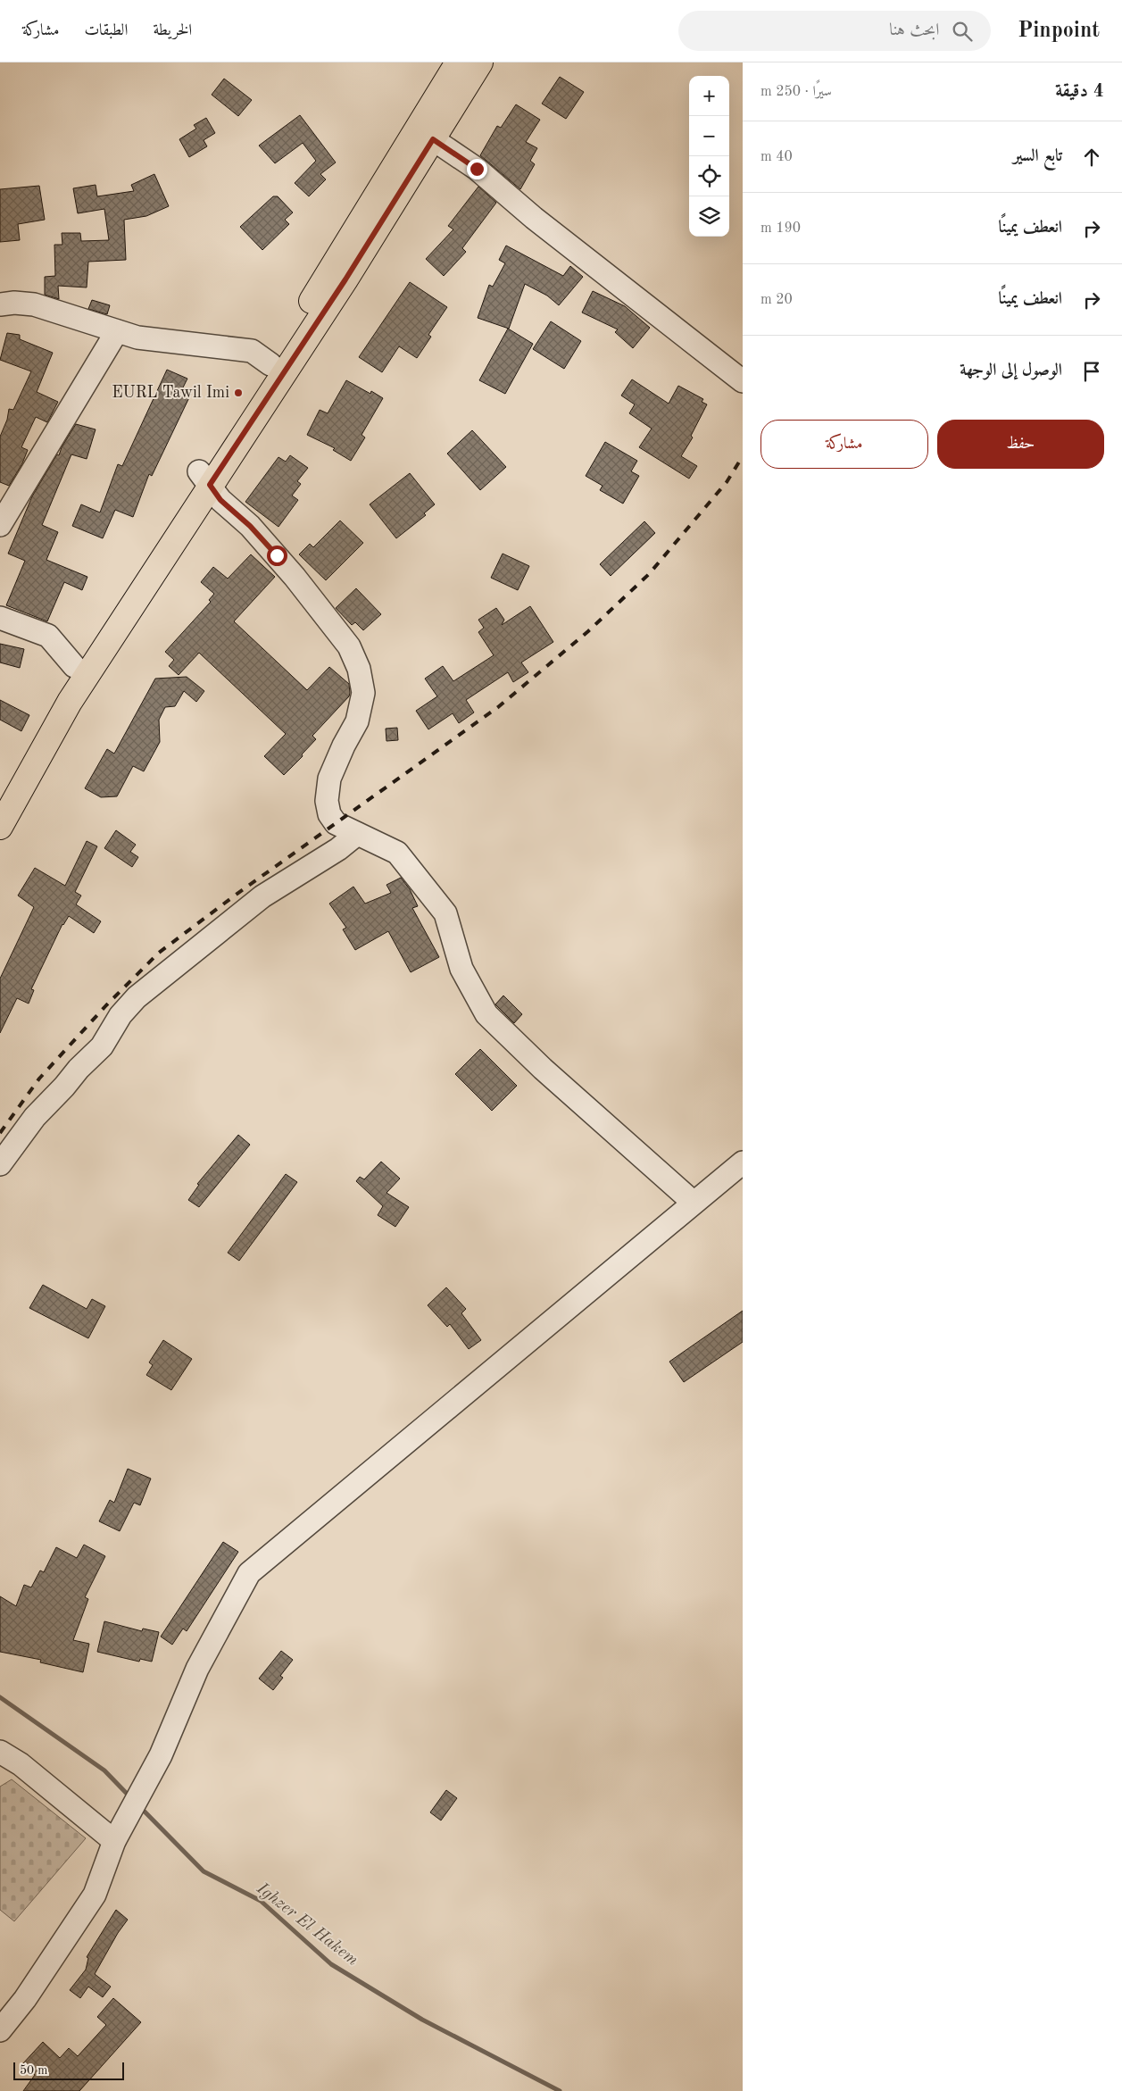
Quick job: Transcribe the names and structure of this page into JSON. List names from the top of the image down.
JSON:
{
  "water": ["Ighzer El Hakem"],
  "places": ["EURL Tawil Imi"],
  "scale_bar": "50 m",
  "page": {
    "header": "Pinpoint",
    "search": "ابحث هنا",
    "nav": ["الخريطة", "الطبقات", "مشاركة"],
    "heading": ["4 دقيقة", "سيرًا · 250 m"],
    "map_buttons": ["+", "−"],
    "list": [
      ["تابع السير", "40 m"],
      ["انعطف يمينًا", "190 m"],
      ["انعطف يمينًا", "20 m"],
      "الوصول إلى الوجهة"
    ],
    "buttons": ["حفظ", "مشاركة"],
    "scale": "50 m"
  }
}
